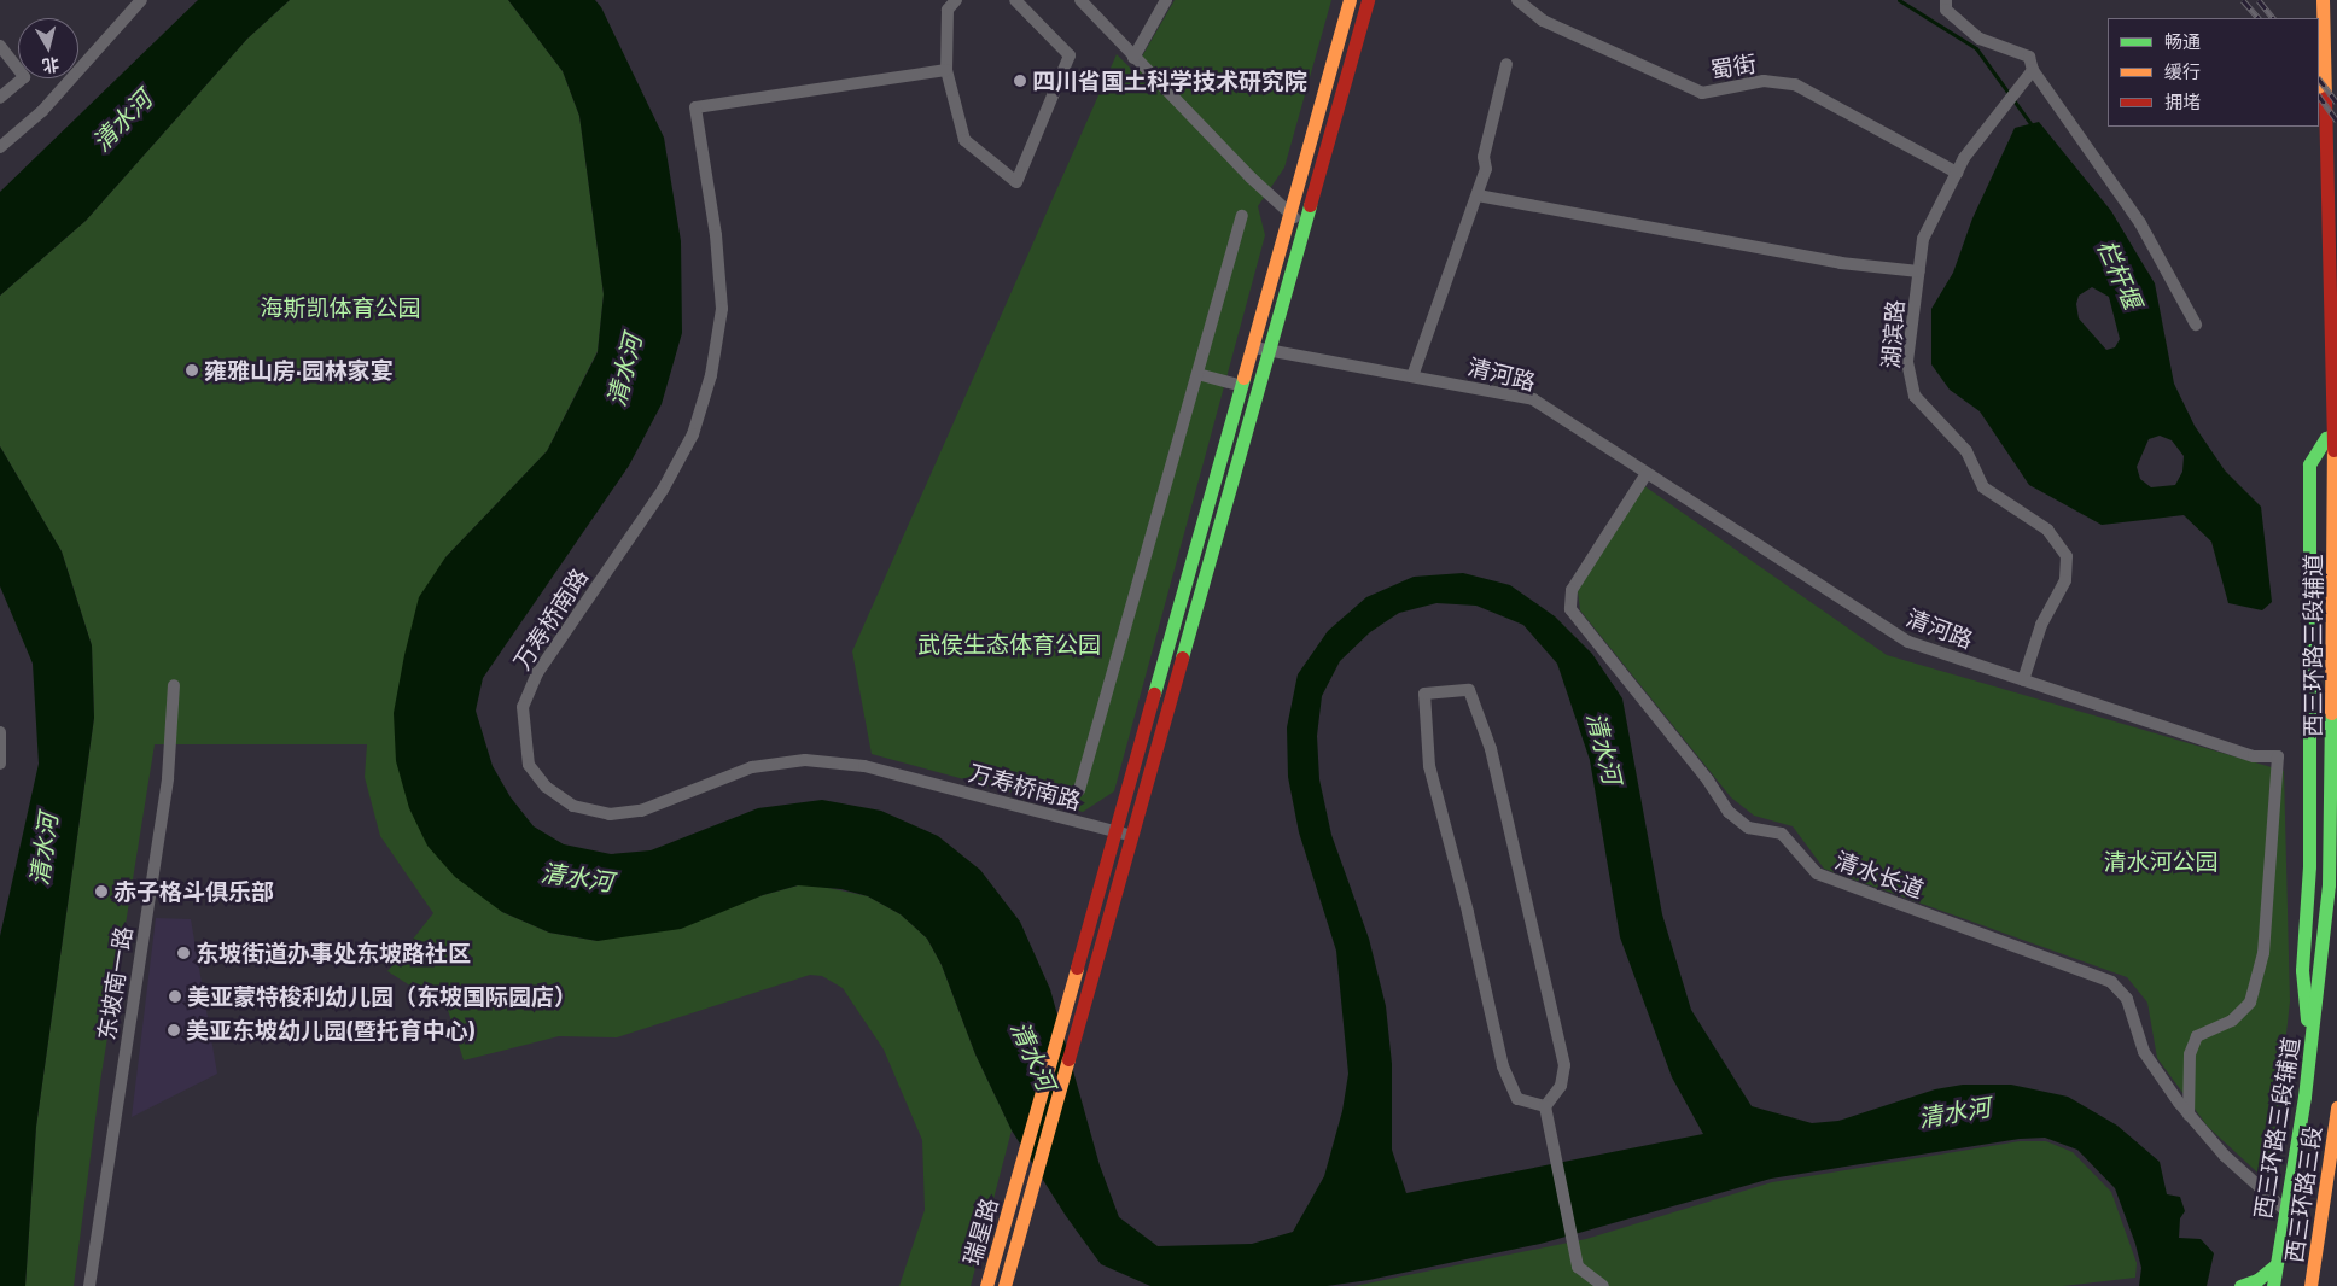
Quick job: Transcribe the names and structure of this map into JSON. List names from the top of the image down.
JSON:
{
  "streets": {
    "main road": ["西三环路三段辅道", "西三环路三段", "瑞星路"],
    "street": [
      "蜀街",
      "湖滨路",
      "清河路",
      "万寿桥南路",
      "清水长道",
      "东坡南一路"
    ]
  },
  "crossings": [
    ["蜀街", "湖滨路"],
    ["湖滨路", "清河路"],
    ["清河路", "清水长道"],
    ["清河路", "瑞星路"],
    ["万寿桥南路", "瑞星路"],
    ["西三环路三段辅道", "清水长道"]
  ],
  "water": ["清水河", "栏杆堰"],
  "parks": ["海斯凯体育公园", "武侯生态体育公园", "清水河公园"],
  "places": [
    "四川省国土科学技术研究院",
    "雍雅山房·园林家宴",
    "赤子格斗俱乐部",
    "东坡街道办事处东坡路社区",
    "美亚蒙特梭利幼儿园（东坡国际园店）",
    "美亚东坡幼儿园(暨托育中心)"
  ],
  "legend": ["畅通", "缓行", "拥堵"],
  "north": "bottom"
}
